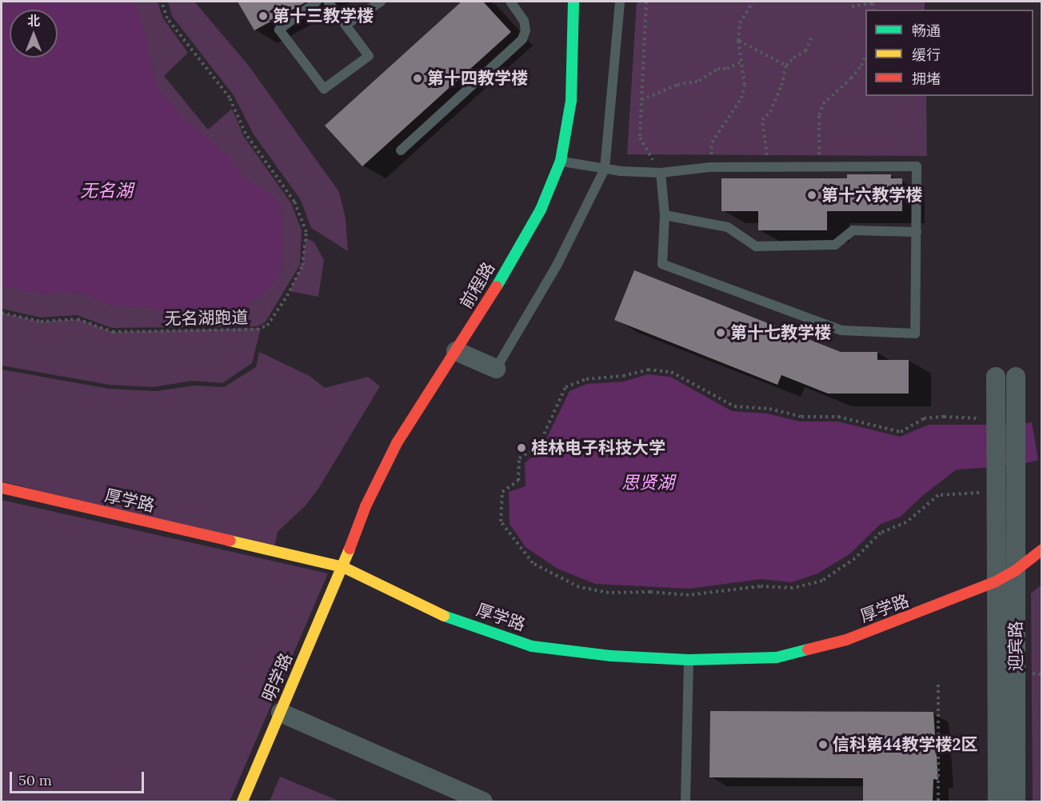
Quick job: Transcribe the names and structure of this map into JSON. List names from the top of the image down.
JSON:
{
  "streets": {
    "street": [
      "前程路",
      "厚学路",
      "迎宾路",
      "明学路"
    ],
    "path": ["无名湖跑道"]
  },
  "crossings": [
    ["前程路", "厚学路"],
    ["前程路", "明学路"],
    ["厚学路", "迎宾路"],
    ["厚学路", "明学路"]
  ],
  "water": ["无名湖", "思贤湖"],
  "places": [
    "第十三教学楼",
    "第十四教学楼",
    "第十六教学楼",
    "第十七教学楼",
    "桂林电子科技大学",
    "信科第44教学楼2区"
  ],
  "legend": ["畅通", "缓行", "拥堵"],
  "scale_bar": "50 m",
  "north": "top"
}
